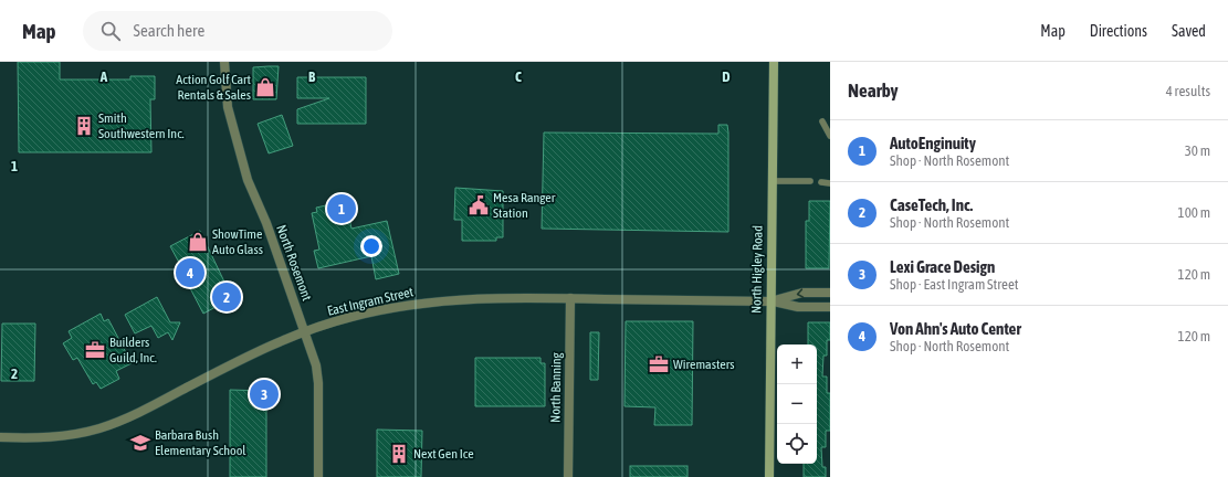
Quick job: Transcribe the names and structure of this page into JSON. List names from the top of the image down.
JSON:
{
  "streets": {
    "main road": ["North Higley Road"],
    "street": ["North Rosemont", "East Ingram Street", "North Banning"]
  },
  "crossings": [
    ["North Rosemont", "East Ingram Street"],
    ["North Higley Road", "East Ingram Street"],
    ["East Ingram Street", "North Banning"]
  ],
  "places": {
    "shop": ["Action Golf Cart Rentals & Sales", "ShowTime Auto Glass"],
    "building": ["Smith Southwestern Inc.", "Next Gen Ice"],
    "public building": ["Mesa Ranger Station"],
    "office": ["Builders Guild, Inc.", "Wiremasters"],
    "school or university": ["Barbara Bush Elementary School"]
  },
  "page": {
    "header": "Map",
    "search": "Search here",
    "nav": ["Map", "Directions", "Saved"],
    "heading": ["Nearby", "4 results"],
    "list": [
      {
        "mark": "1",
        "name": "AutoEnginuity",
        "note": "Shop · North Rosemont",
        "value": "30 m"
      },
      {
        "mark": "2",
        "name": "CaseTech, Inc.",
        "note": "Shop · North Rosemont",
        "value": "100 m"
      },
      {
        "mark": "3",
        "name": "Lexi Grace Design",
        "note": "Shop · East Ingram Street",
        "value": "120 m"
      },
      {
        "mark": "4",
        "name": "Von Ahn's Auto Center",
        "note": "Shop · North Rosemont",
        "value": "120 m"
      }
    ],
    "pins": [
      "1",
      "4",
      "2",
      "3"
    ],
    "map_buttons": ["+", "−"]
  },
  "grid": {
    "columns": [
      "A",
      "B",
      "C",
      "D"
    ],
    "rows": ["1", "2"]
  }
}
